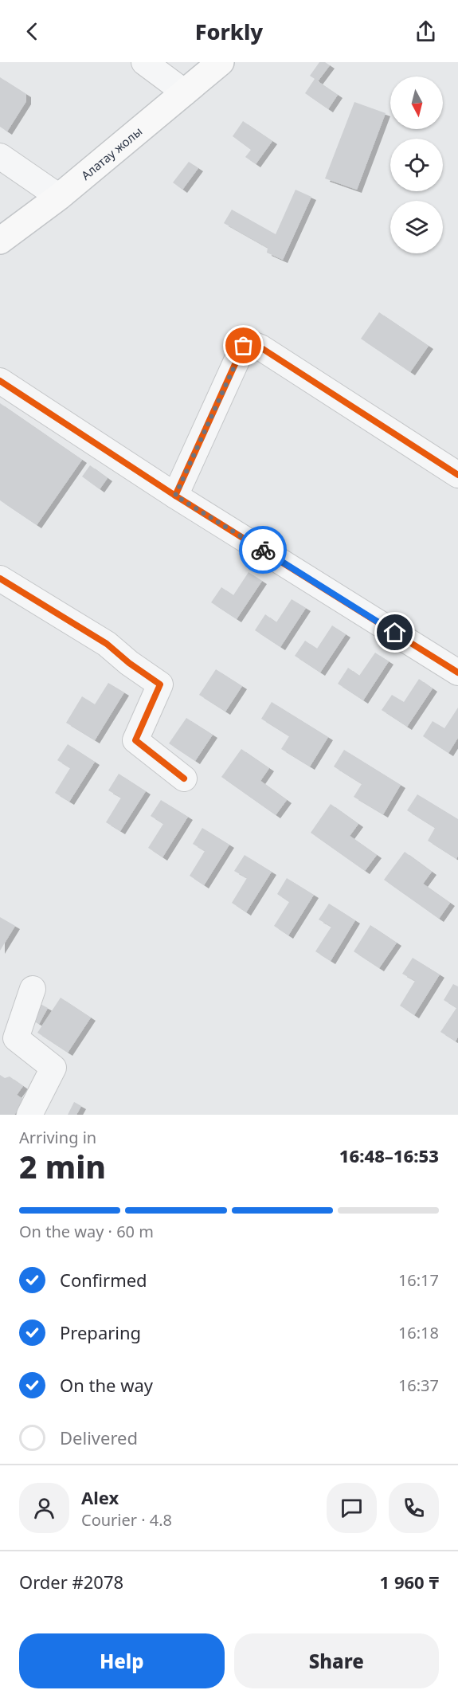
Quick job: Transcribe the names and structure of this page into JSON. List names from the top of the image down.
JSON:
{
  "streets": {
    "main road": ["Алатау жолы"]
  },
  "north": "bottom",
  "page": {
    "header": "Forkly",
    "heading": ["2 min", "Arriving in", "16:48–16:53"],
    "panel": [
      "Alex",
      "Courier · 4.8",
      "Order #2078",
      "1 960 ₸"
    ],
    "bar": "On the way · 60 m",
    "list": [
      ["Confirmed", "16:17"],
      ["Preparing", "16:18"],
      ["On the way", "16:37"],
      "Delivered"
    ],
    "buttons": ["Help", "Share"]
  }
}
